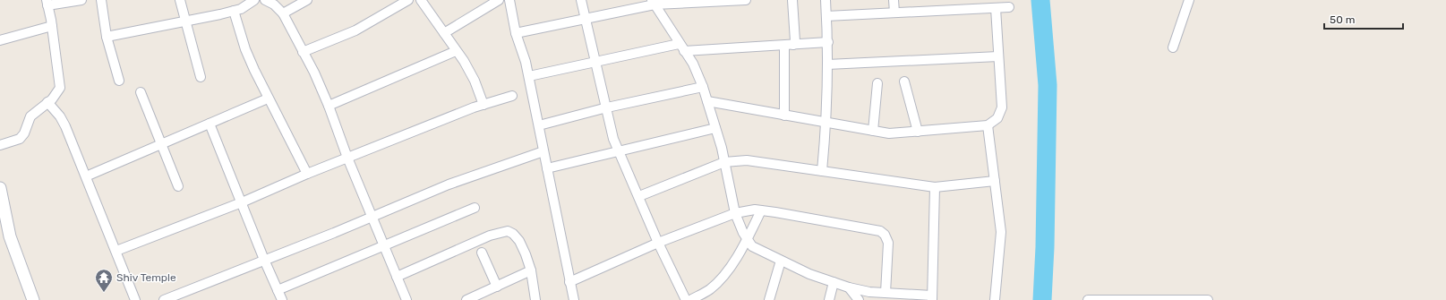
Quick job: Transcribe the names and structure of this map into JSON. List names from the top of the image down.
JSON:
{
  "places": {
    "temple": ["Shiv Temple"]
  },
  "scale_bar": "50 m"
}
